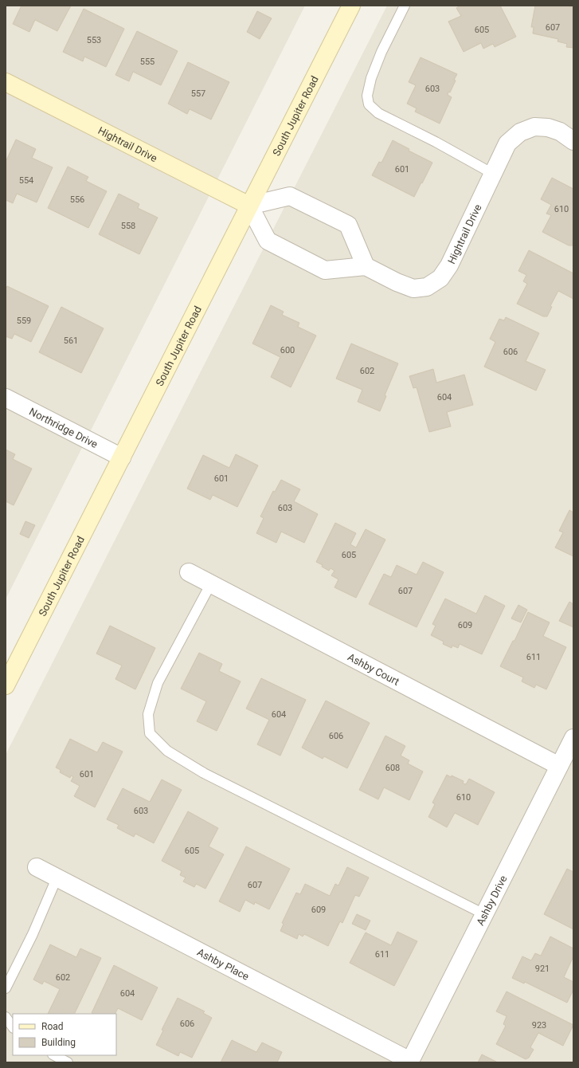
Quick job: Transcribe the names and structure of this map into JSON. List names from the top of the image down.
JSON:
{
  "streets": {
    "street": [
      "South Jupiter Road",
      "Hightrail Drive",
      "Northridge Drive",
      "Ashby Court",
      "Ashby Drive",
      "Ashby Place"
    ]
  },
  "crossings": [
    ["South Jupiter Road", "Hightrail Drive"],
    ["South Jupiter Road", "Northridge Drive"],
    ["Ashby Court", "Ashby Drive"],
    ["Ashby Drive", "Ashby Place"]
  ],
  "house_numbers": [
    "607",
    "605",
    "553",
    "555",
    "603",
    "557",
    "601",
    "554",
    "556",
    "610",
    "558",
    "559",
    "561",
    "600",
    "606",
    "602",
    "604",
    "601",
    "603",
    "605",
    "607",
    "609",
    "611",
    "604",
    "606",
    "608",
    "601",
    "610",
    "603",
    "605",
    "607",
    "609",
    "611",
    "921",
    "602",
    "604",
    "606",
    "923"
  ],
  "legend": ["Road", "Building"]
}
